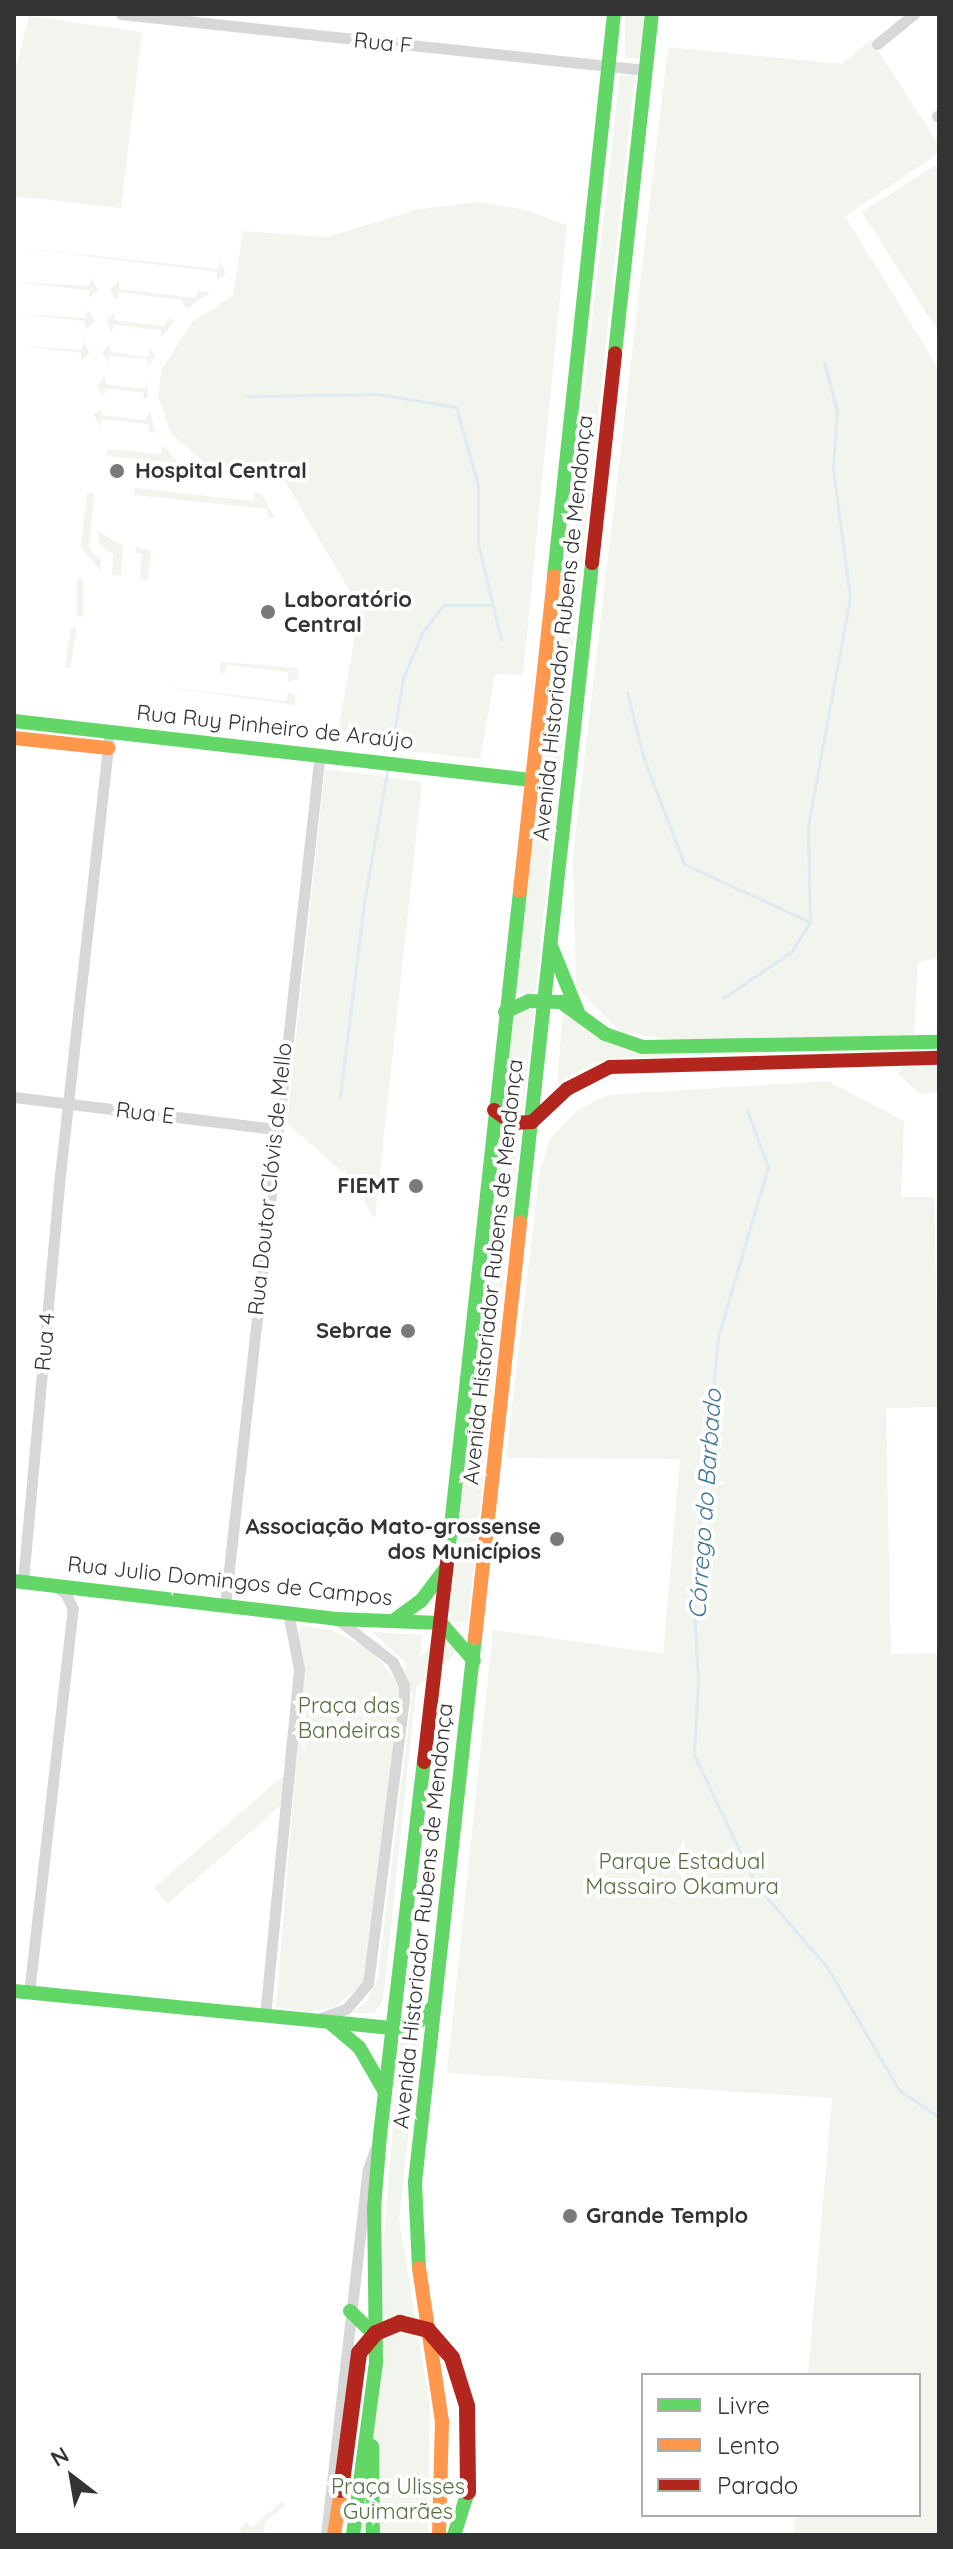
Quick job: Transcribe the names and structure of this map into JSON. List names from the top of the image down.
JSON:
{
  "streets": {
    "main road": ["Avenida Historiador Rubens de Mendonça", "Rua Ruy Pinheiro de Araújo", "Rua Julio Domingos de Campos"],
    "street": [
      "Rua F",
      "Rua E",
      "Rua Doutor Clóvis de Mello",
      "Rua 4"
    ]
  },
  "crossings": [
    ["Rua F", "Avenida Historiador Rubens de Mendonça"],
    ["Avenida Historiador Rubens de Mendonça", "Rua Ruy Pinheiro de Araújo"],
    ["Avenida Historiador Rubens de Mendonça", "Rua Julio Domingos de Campos"],
    ["Rua Ruy Pinheiro de Araújo", "Rua Doutor Clóvis de Mello"],
    ["Rua Ruy Pinheiro de Araújo", "Rua 4"],
    ["Rua E", "Rua Doutor Clóvis de Mello"],
    ["Rua E", "Rua 4"],
    ["Rua Doutor Clóvis de Mello", "Rua Julio Domingos de Campos"],
    ["Rua 4", "Rua Julio Domingos de Campos"]
  ],
  "water": ["Córrego do Barbado"],
  "parks": ["Praça das Bandeiras", "Parque Estadual Massairo Okamura", "Praça Ulisses Guimarães"],
  "places": [
    "Hospital Central",
    "Laboratório Central",
    "FIEMT",
    "Sebrae",
    "Associação Mato-grossense dos Municípios",
    "Grande Templo"
  ],
  "legend": ["Livre", "Lento", "Parado"],
  "north": "top left"
}
